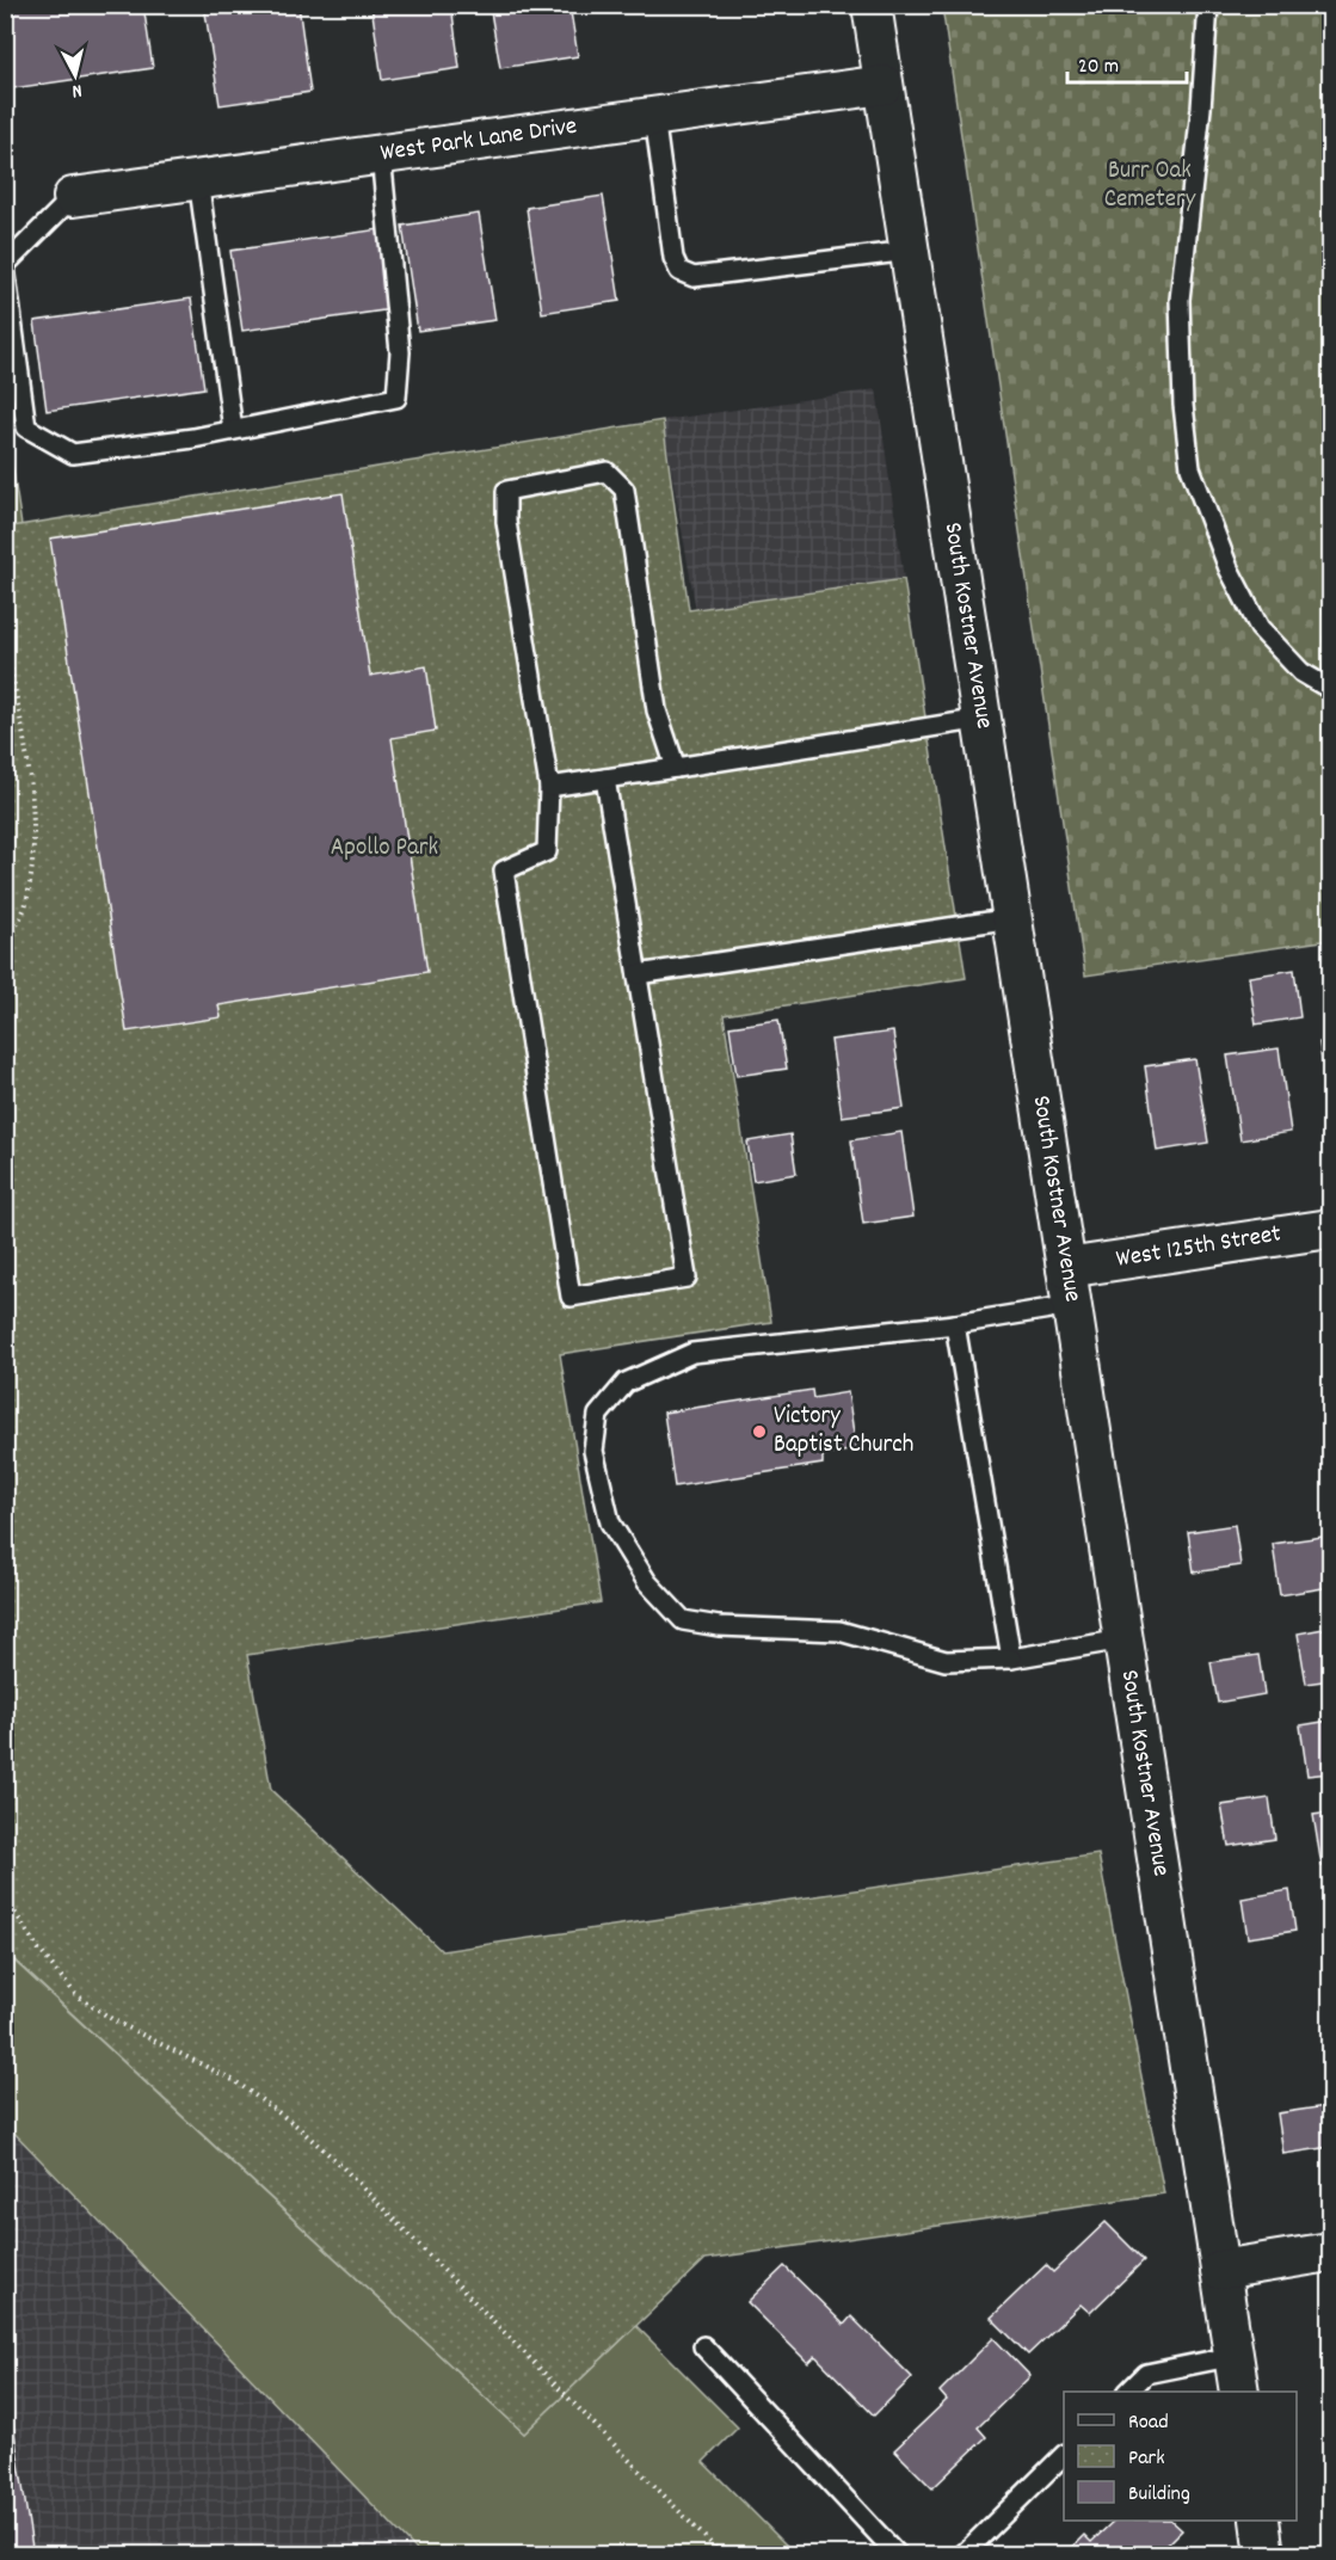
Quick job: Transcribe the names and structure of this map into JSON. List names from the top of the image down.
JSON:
{
  "streets": {
    "street": ["West Park Lane Drive", "South Kostner Avenue", "West 125th Street"]
  },
  "crossings": [
    ["West Park Lane Drive", "South Kostner Avenue"],
    ["South Kostner Avenue", "West 125th Street"]
  ],
  "parks": ["Burr Oak Cemetery", "Apollo Park"],
  "places": ["Victory Baptist Church"],
  "legend": ["Road", "Park", "Building"],
  "scale_bar": "20 m",
  "north": "bottom"
}
